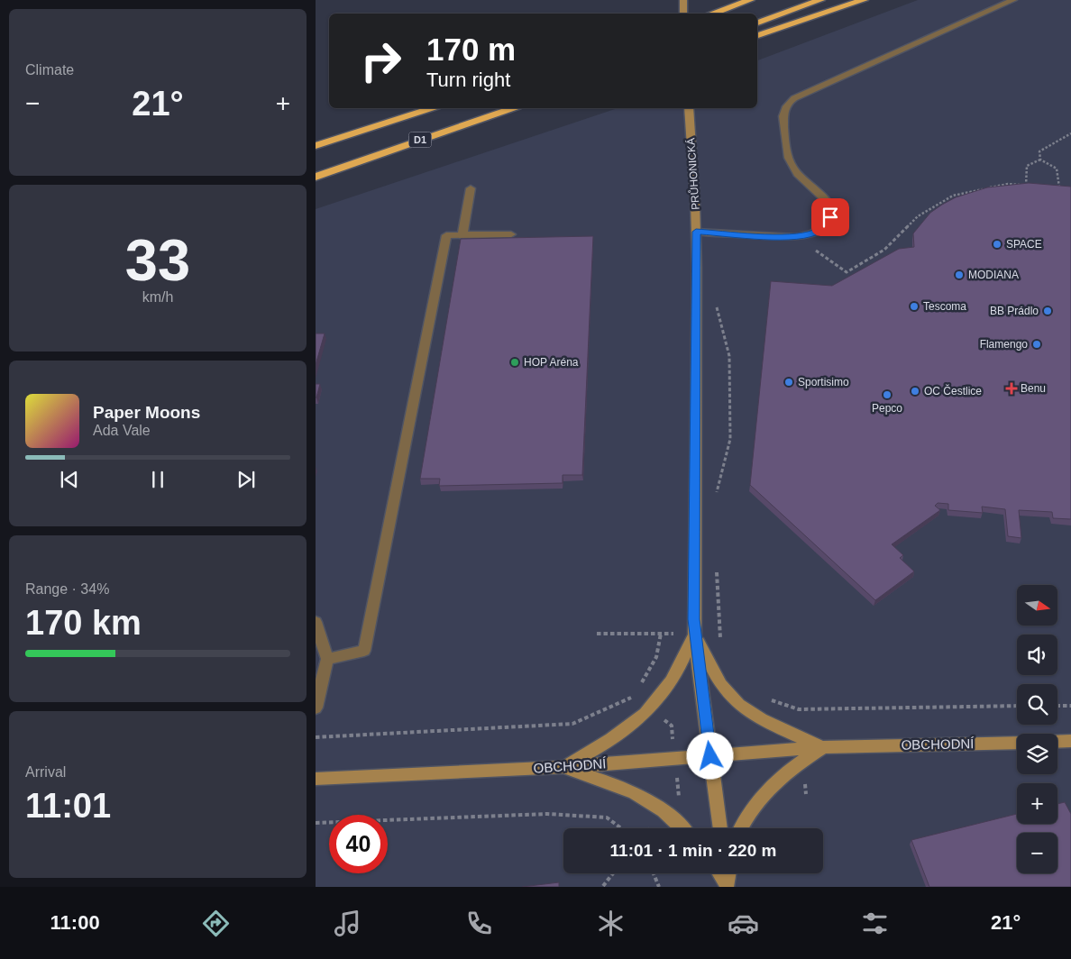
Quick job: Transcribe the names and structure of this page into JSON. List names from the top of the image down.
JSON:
{
  "streets": {
    "highway": ["D1"],
    "street": ["PRŮHONICKÁ", "OBCHODNÍ"]
  },
  "crossings": [
    ["PRŮHONICKÁ", "OBCHODNÍ"]
  ],
  "places": {
    "other": [
      "SPACE",
      "MODIANA",
      "Tescoma",
      "BB Prádlo",
      "Flamengo",
      "HOP Aréna",
      "Sportisimo",
      "OC Čestlice",
      "Pepco"
    ],
    "health": ["Benu"]
  },
  "north": "right",
  "page": {
    "tile": [
      "Climate",
      ["33", "km/h"],
      ["Range · 34%", "170 km"],
      ["Arrival", "11:01"]
    ],
    "turn": ["170 m", "Turn right"],
    "heat": ["−", "21°", "+"],
    "song": ["Paper Moons", "Ada Vale"],
    "map_buttons": ["+", "−"],
    "limit": "40",
    "trip": "11:01 · 1 min · 220 m",
    "tabs": ["11:00", "21°"]
  }
}
